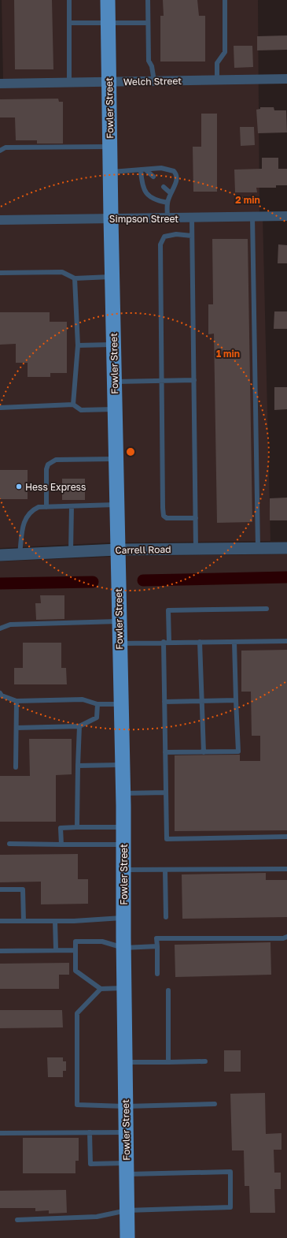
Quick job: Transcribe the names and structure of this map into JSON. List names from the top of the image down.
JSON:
{
  "streets": {
    "main road": ["Fowler Street"],
    "street": ["Welch Street", "Simpson Street", "Carrell Road"]
  },
  "crossings": [
    ["Welch Street", "Fowler Street"],
    ["Fowler Street", "Simpson Street"],
    ["Fowler Street", "Carrell Road"]
  ],
  "places": ["Hess Express"],
  "rings": ["2 min", "1 min"]
}
